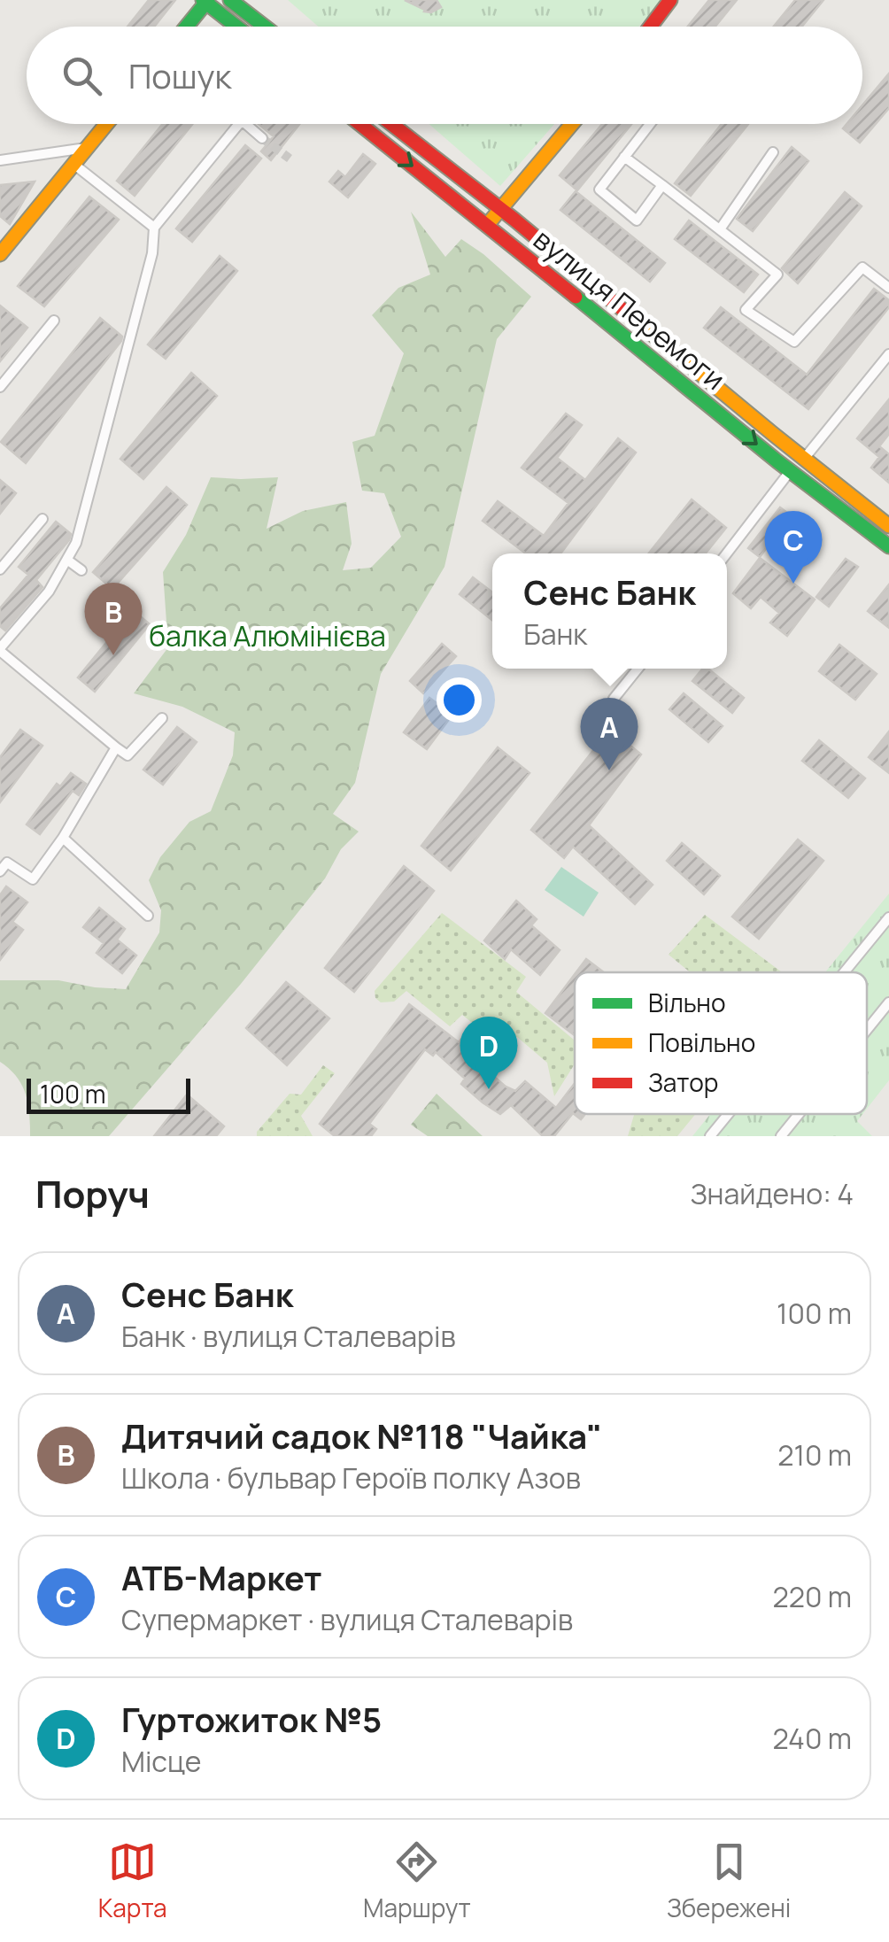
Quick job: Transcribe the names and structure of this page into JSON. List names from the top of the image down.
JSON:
{
  "streets": {
    "main road": ["вулиця Перемоги"]
  },
  "parks": ["балка Алюмінієва"],
  "legend": ["Вільно", "Повільно", "Затор"],
  "scale_bar": "100 m",
  "page": {
    "search": "Пошук",
    "pins": [
      "C",
      "B",
      "A",
      "D"
    ],
    "popup": ["Сенс Банк", "Банк"],
    "scale": "100 m",
    "heading": ["Поруч", "Знайдено: 4"],
    "list": [
      {
        "mark": "A",
        "name": "Сенс Банк",
        "note": "Банк · вулиця Сталеварів",
        "value": "100 m"
      },
      {
        "mark": "B",
        "name": "Дитячий садок №118 \"Чайка\"",
        "note": "Школа · бульвар Героїв полку Азов",
        "value": "210 m"
      },
      {
        "mark": "C",
        "name": "АТБ-Маркет",
        "note": "Супермаркет · вулиця Сталеварів",
        "value": "220 m"
      },
      {
        "mark": "D",
        "name": "Гуртожиток №5",
        "note": "Місце",
        "value": "240 m"
      }
    ],
    "nav": ["Карта", "Маршрут", "Збережені"]
  }
}
